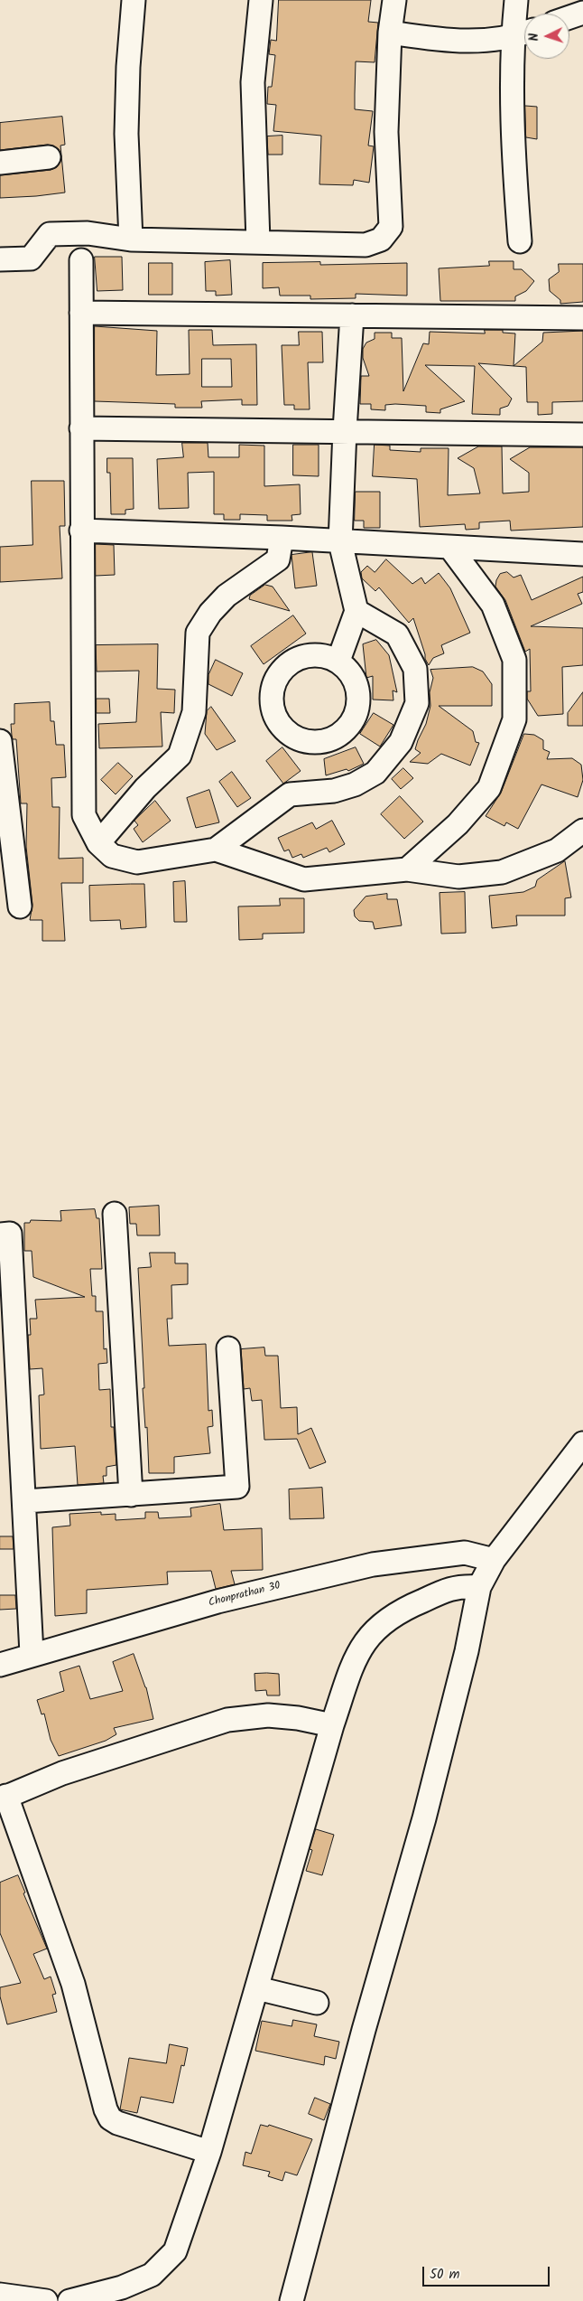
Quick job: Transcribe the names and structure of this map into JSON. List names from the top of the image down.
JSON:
{
  "streets": {
    "street": ["Chonprathan 30"]
  },
  "scale_bar": "50 m",
  "north": "left"
}
